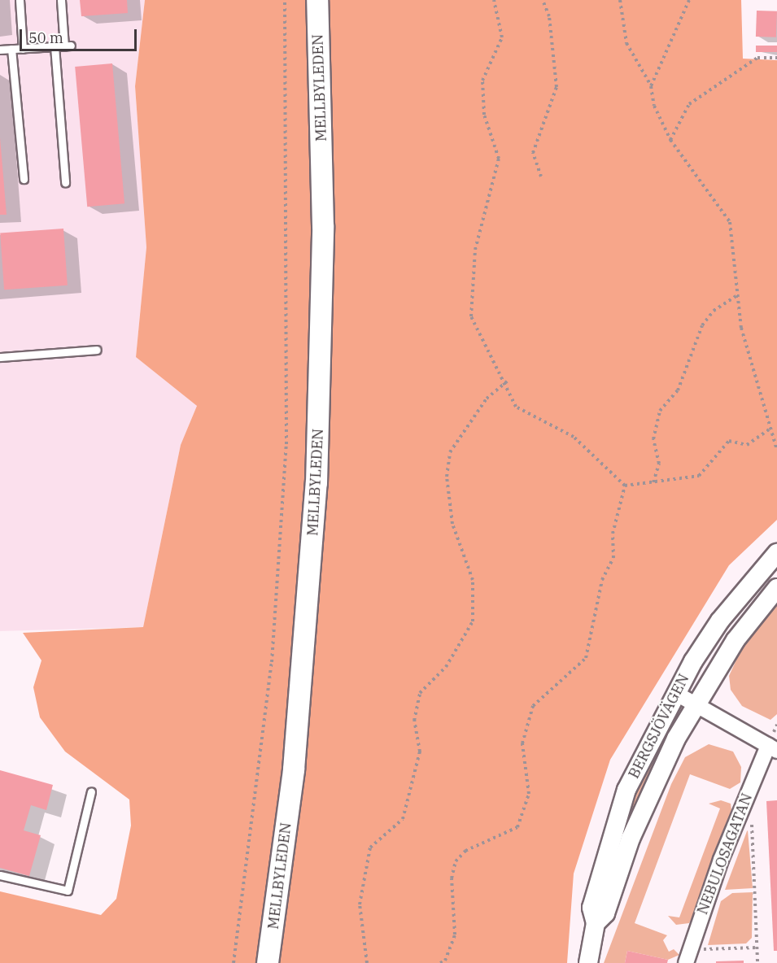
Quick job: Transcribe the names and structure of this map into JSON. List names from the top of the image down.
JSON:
{
  "streets": {
    "main road": ["MELLBYLEDEN"],
    "street": ["BERGSJÖVÄGEN", "NEBULOSAGATAN"]
  },
  "scale_bar": "50 m"
}
